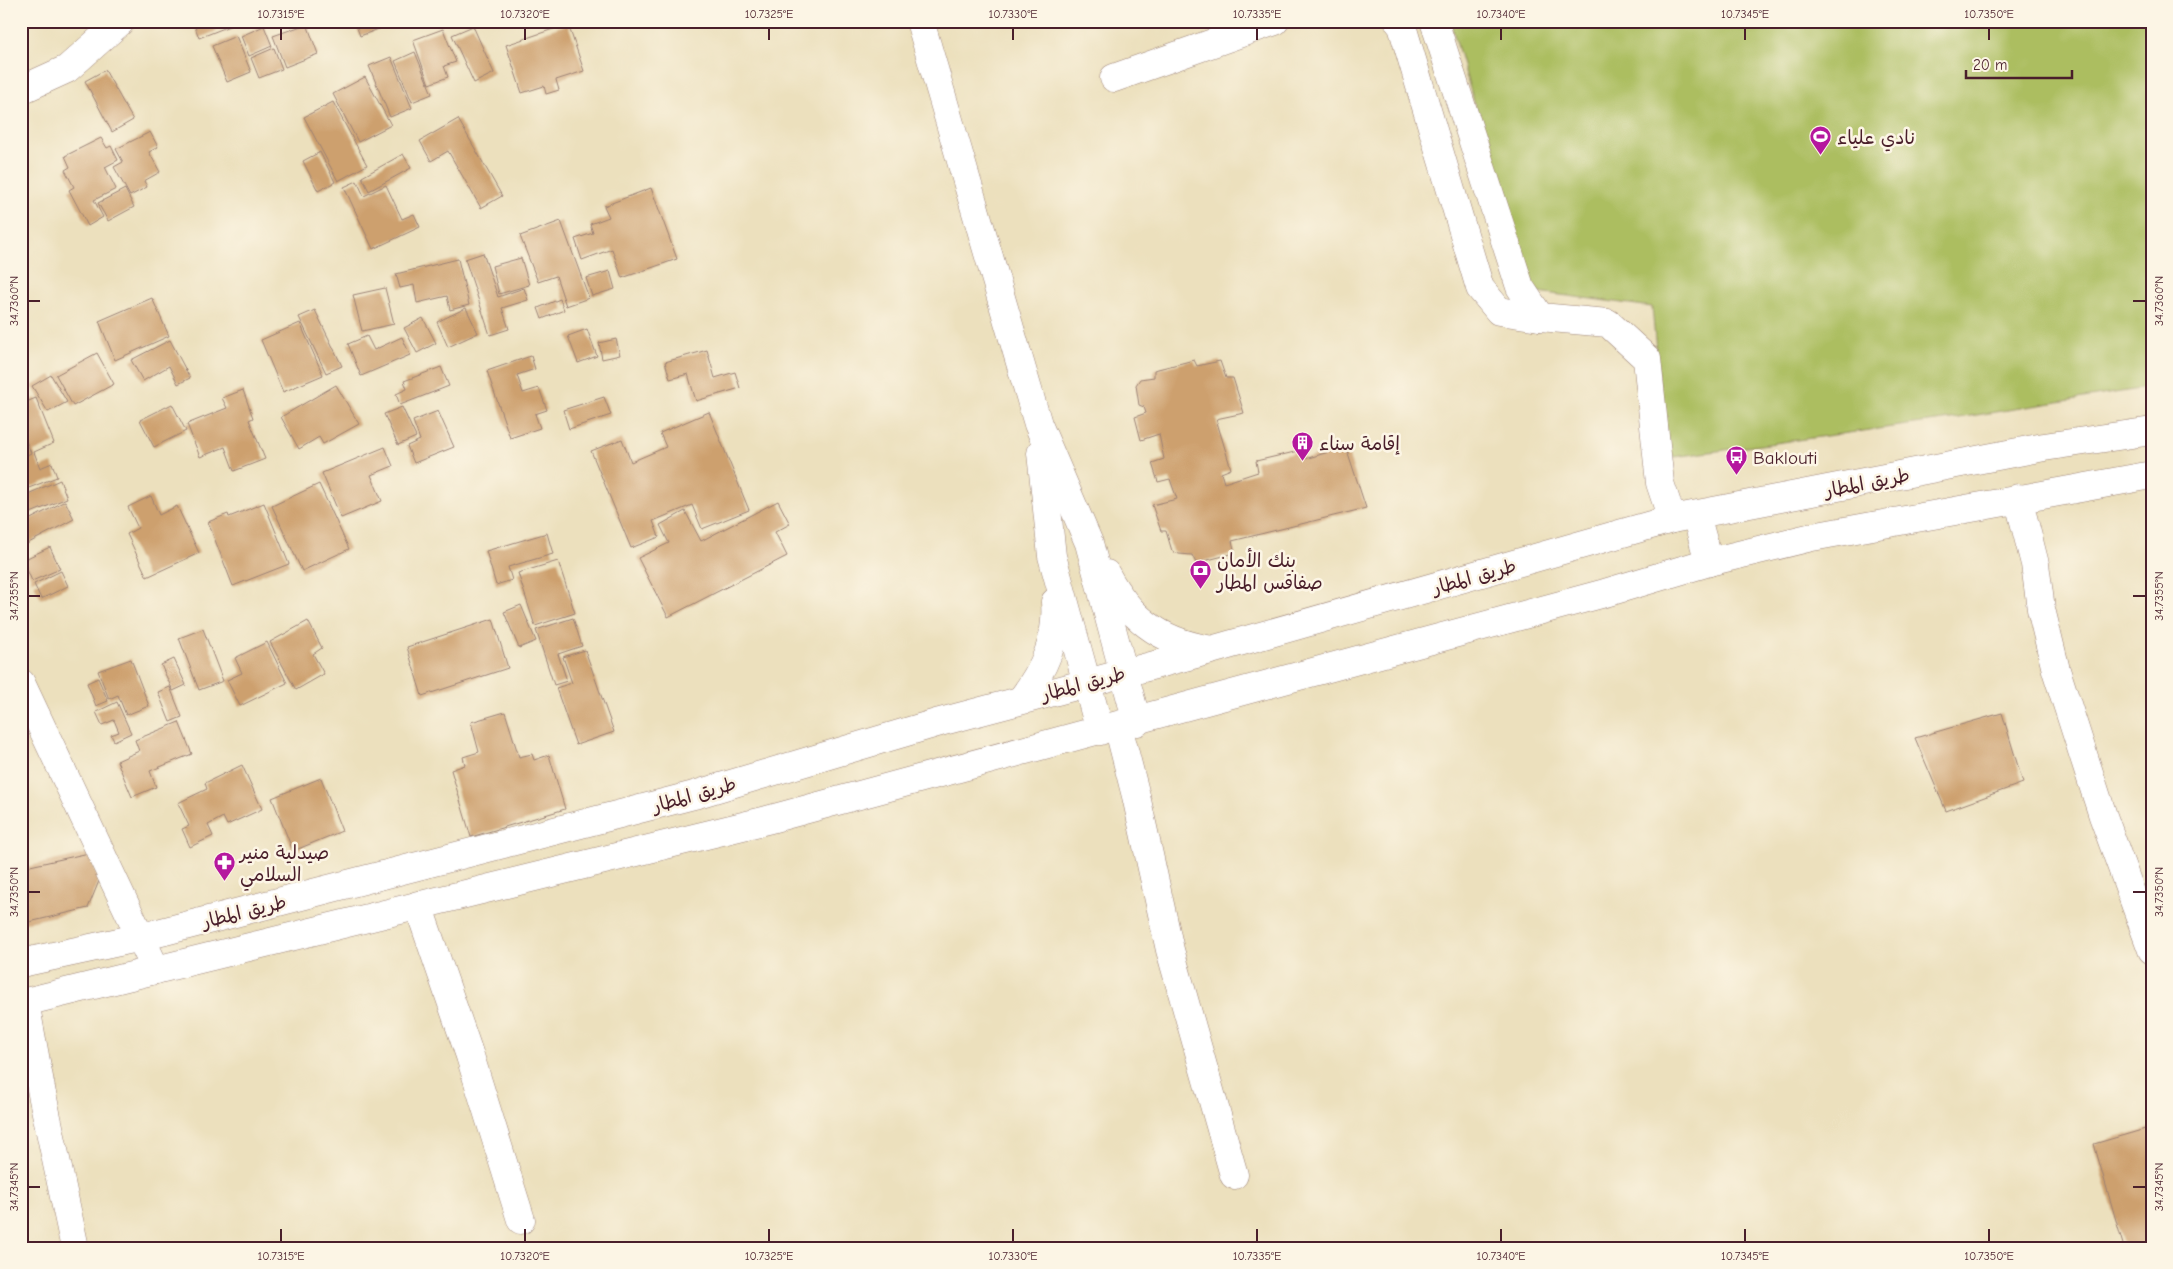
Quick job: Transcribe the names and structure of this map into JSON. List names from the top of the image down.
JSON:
{
  "streets": {
    "main road": ["طريق المطار"]
  },
  "places": {
    "sports": ["نادي علياء"],
    "building": ["إقامة سناء"],
    "bus stop": ["Baklouti"],
    "bank": ["بنك الأمان صفاقس المطار"],
    "pharmacy": ["صيدلية منير السلامي"]
  },
  "scale_bar": "20 m",
  "coordinates": [
    "10.7315°E",
    "10.7320°E",
    "10.7325°E",
    "10.7330°E",
    "10.7335°E",
    "10.7340°E",
    "10.7345°E",
    "10.7350°E",
    "34.7360°N",
    "34.7355°N",
    "34.7350°N",
    "34.7345°N"
  ]
}
